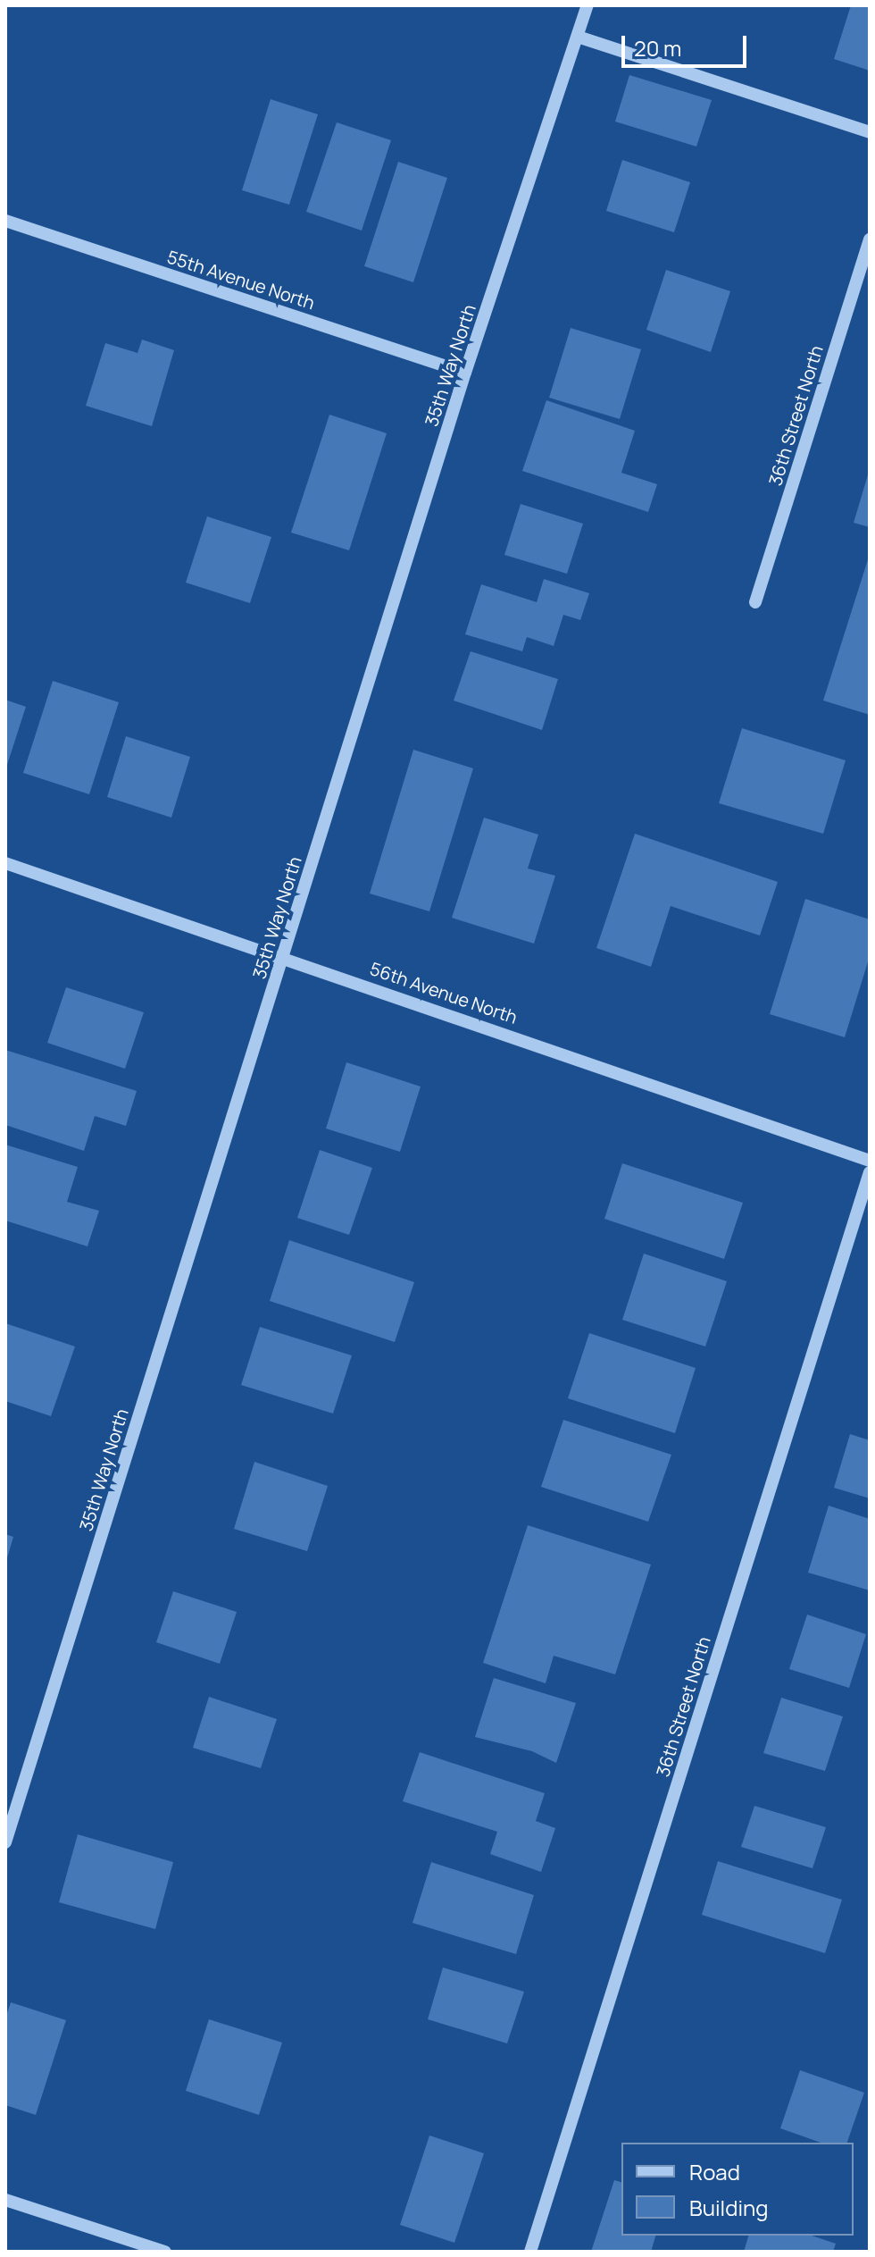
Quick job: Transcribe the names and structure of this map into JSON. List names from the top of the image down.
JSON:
{
  "streets": {
    "street": [
      "55th Avenue North",
      "35th Way North",
      "36th Street North",
      "56th Avenue North"
    ]
  },
  "crossings": [
    ["55th Avenue North", "35th Way North"],
    ["35th Way North", "56th Avenue North"]
  ],
  "legend": ["Road", "Building"],
  "scale_bar": "20 m"
}
